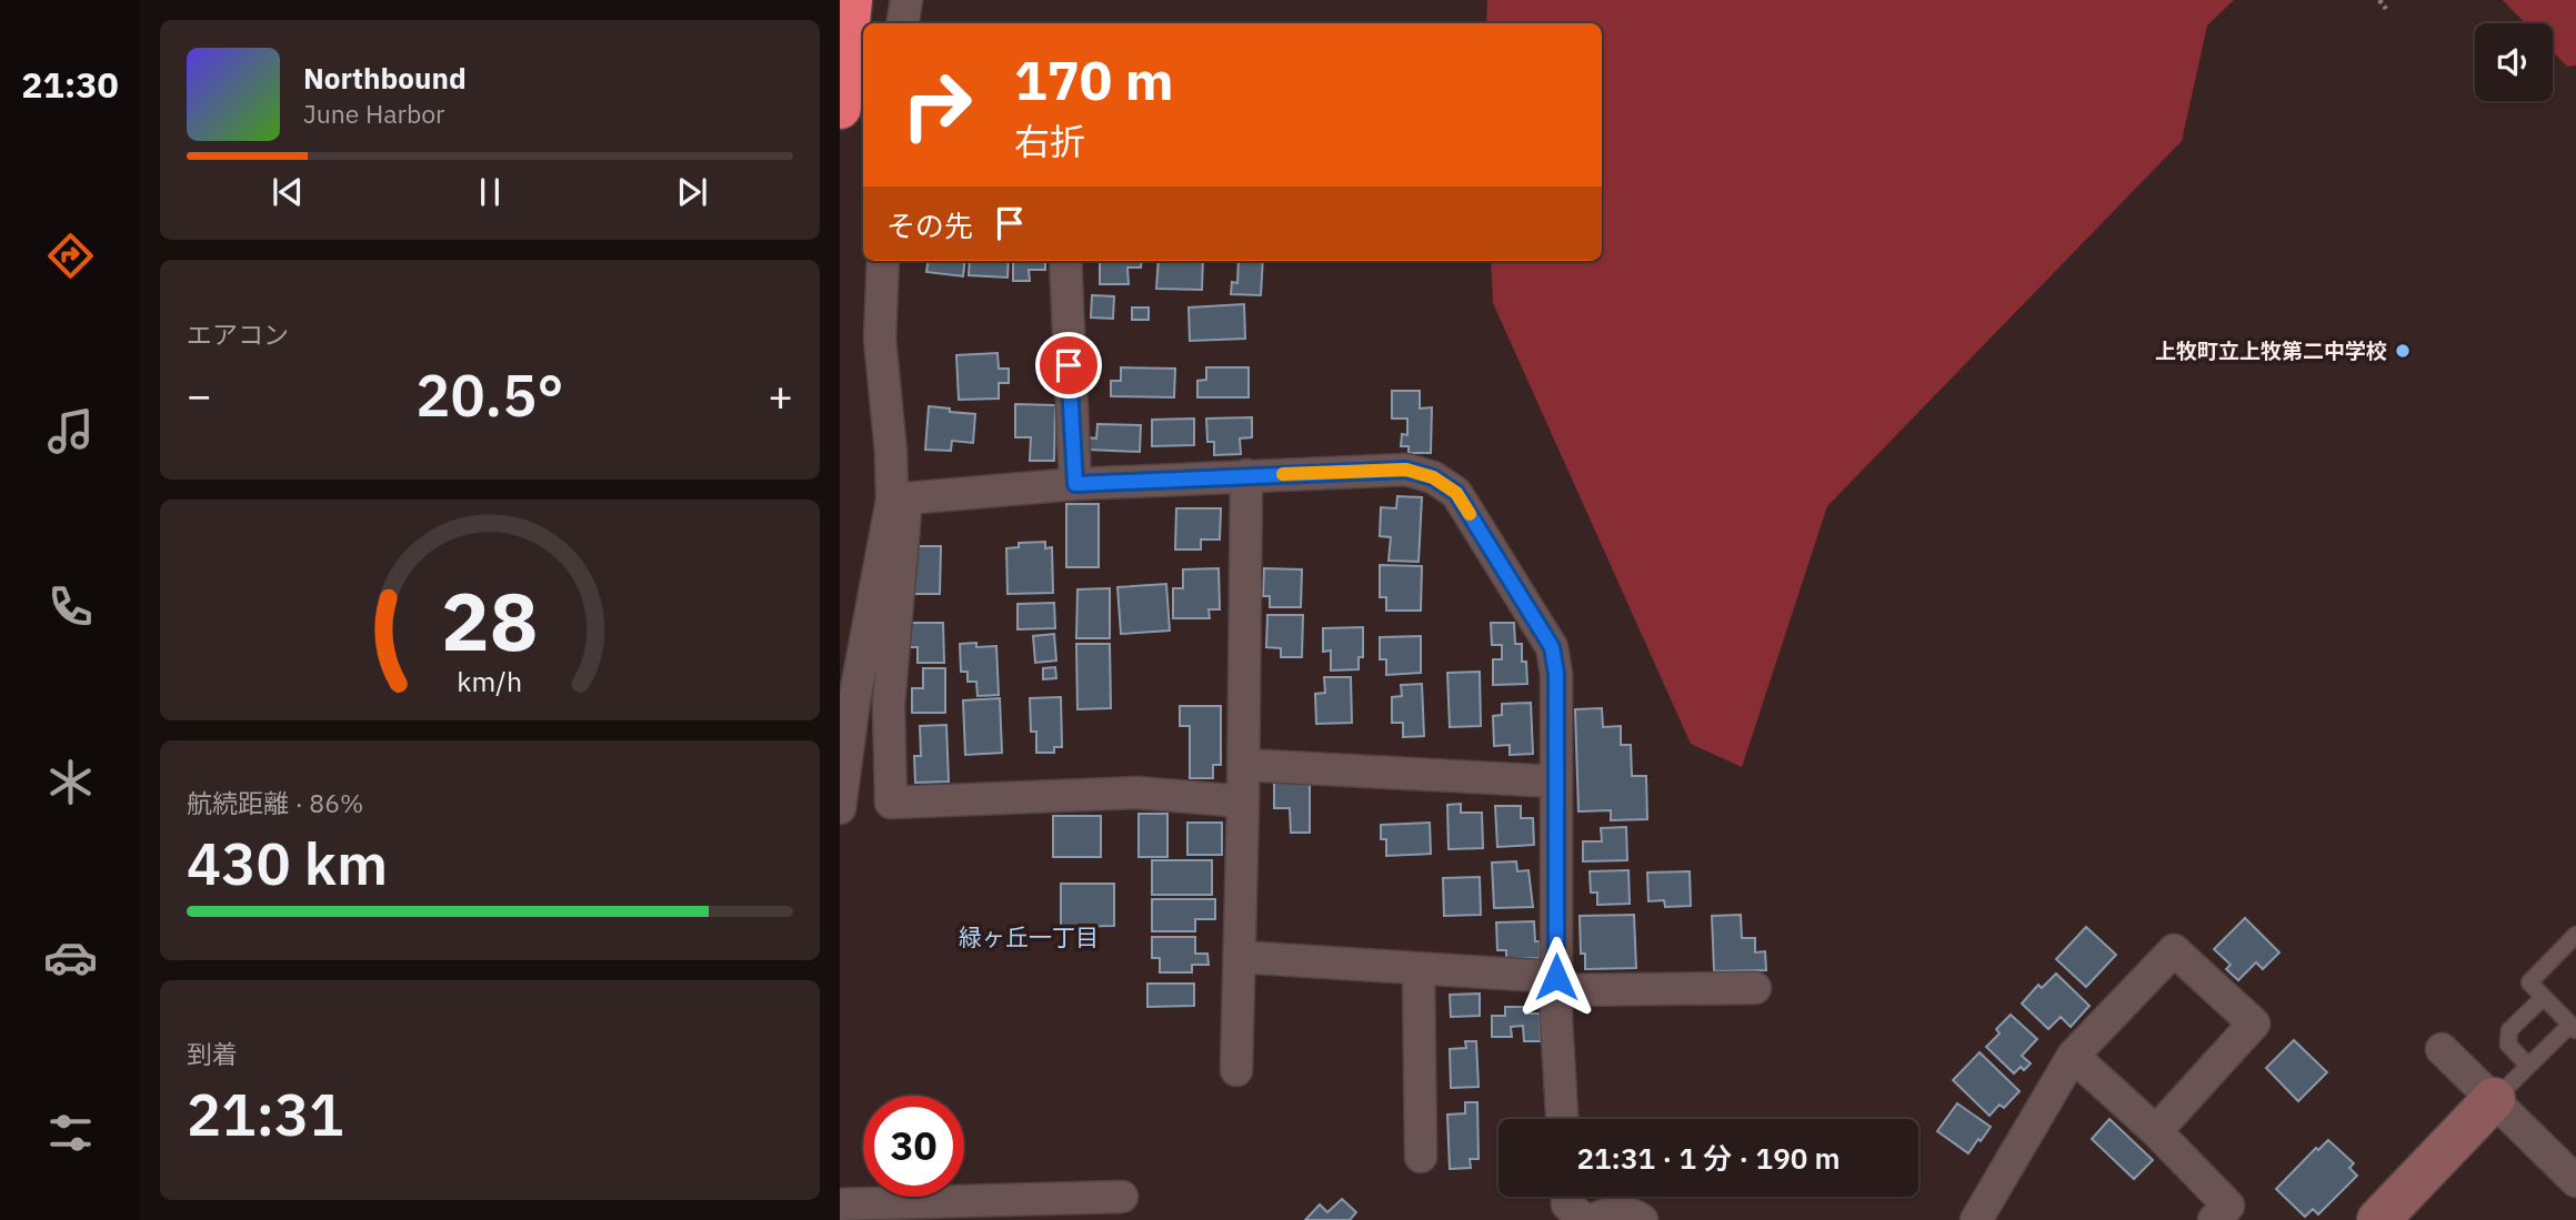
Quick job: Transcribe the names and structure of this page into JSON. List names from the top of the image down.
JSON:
{
  "districts": ["緑ヶ丘一丁目"],
  "places": ["上牧町立上牧第二中学校"],
  "page": {
    "tabs": "21:30",
    "turn": ["170 m", "右折"],
    "song": ["Northbound", "June Harbor"],
    "then": "その先",
    "tile": [
      "エアコン",
      ["航続距離 · 86%", "430 km"],
      ["到着", "21:31"]
    ],
    "heat": ["−", "20.5°", "+"],
    "limit": "30",
    "trip": "21:31 · 1 分 · 190 m",
    "gauge": ["28", "km/h"]
  }
}
